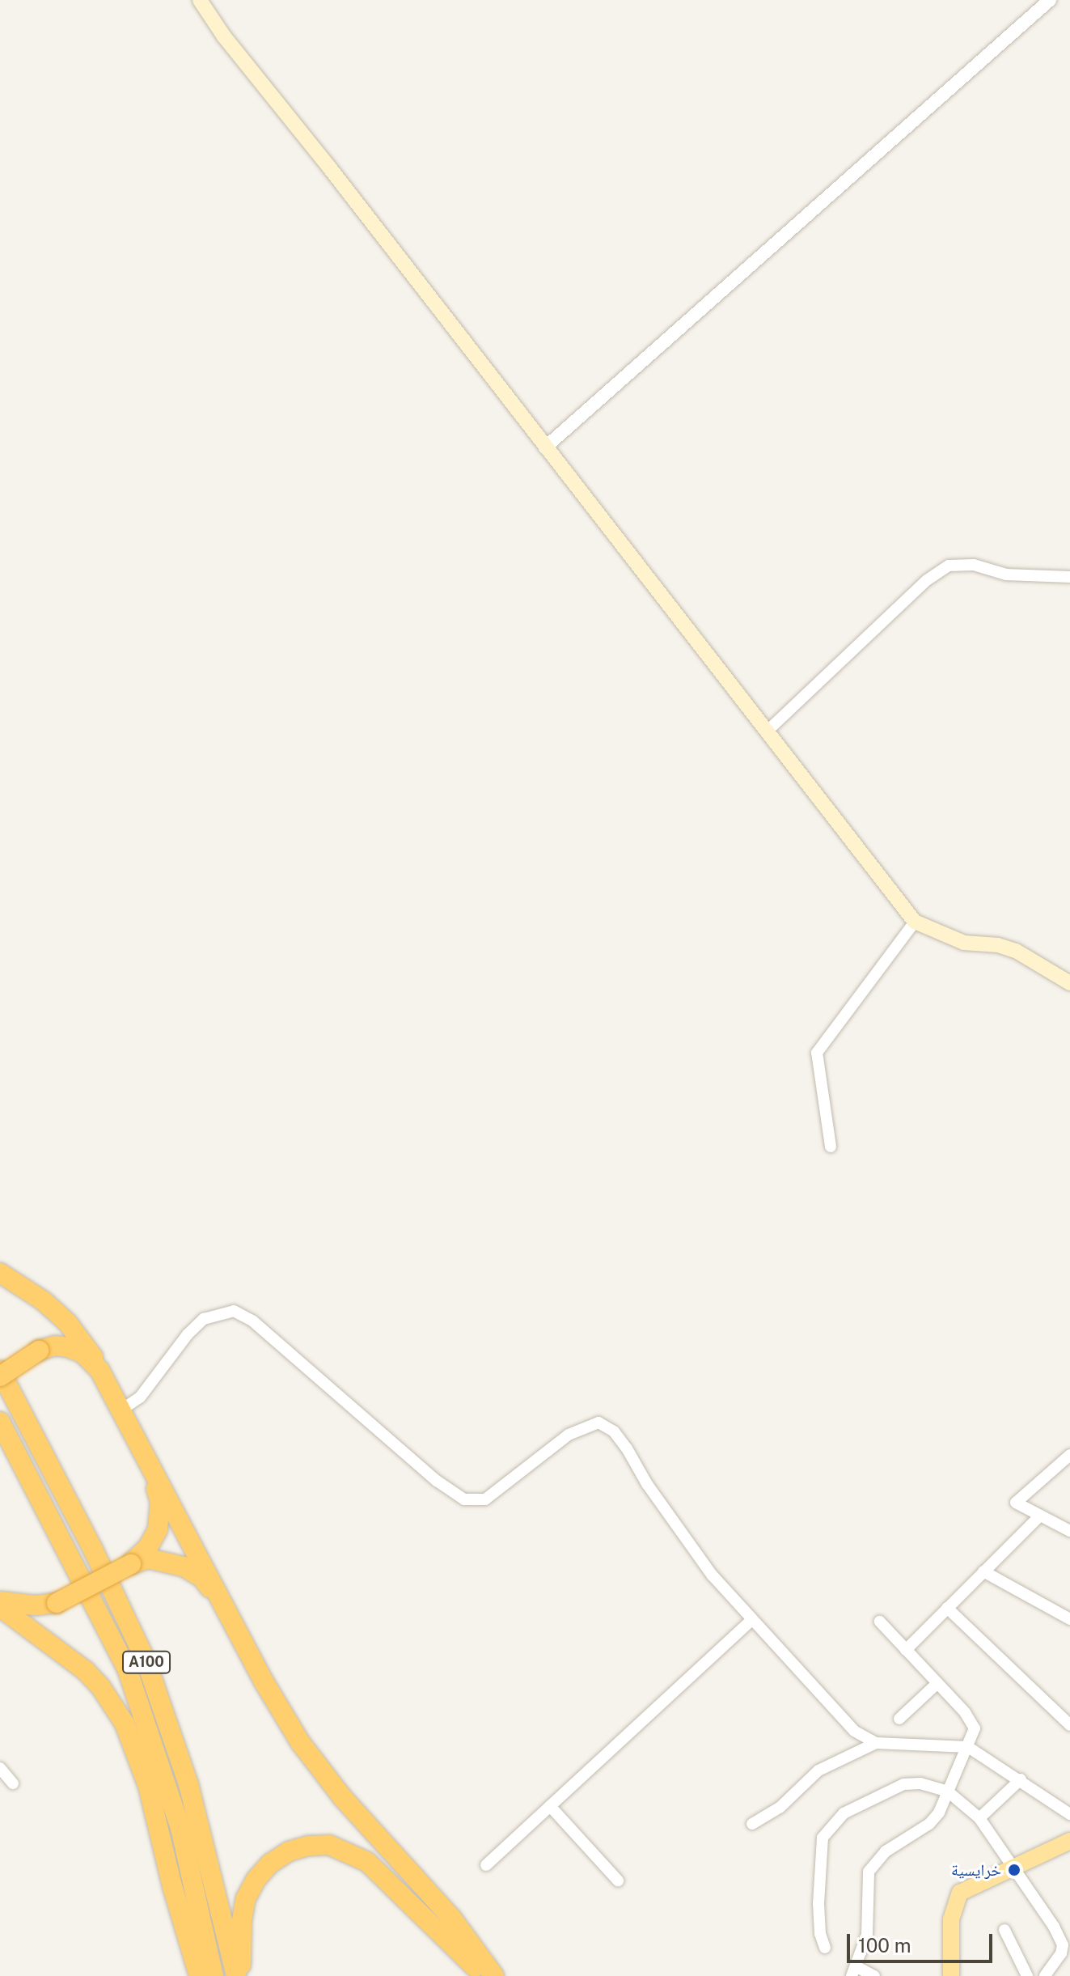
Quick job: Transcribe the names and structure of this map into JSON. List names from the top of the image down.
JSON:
{
  "streets": {
    "highway": ["A100"]
  },
  "places": ["خرايسية"],
  "scale_bar": "100 m"
}
